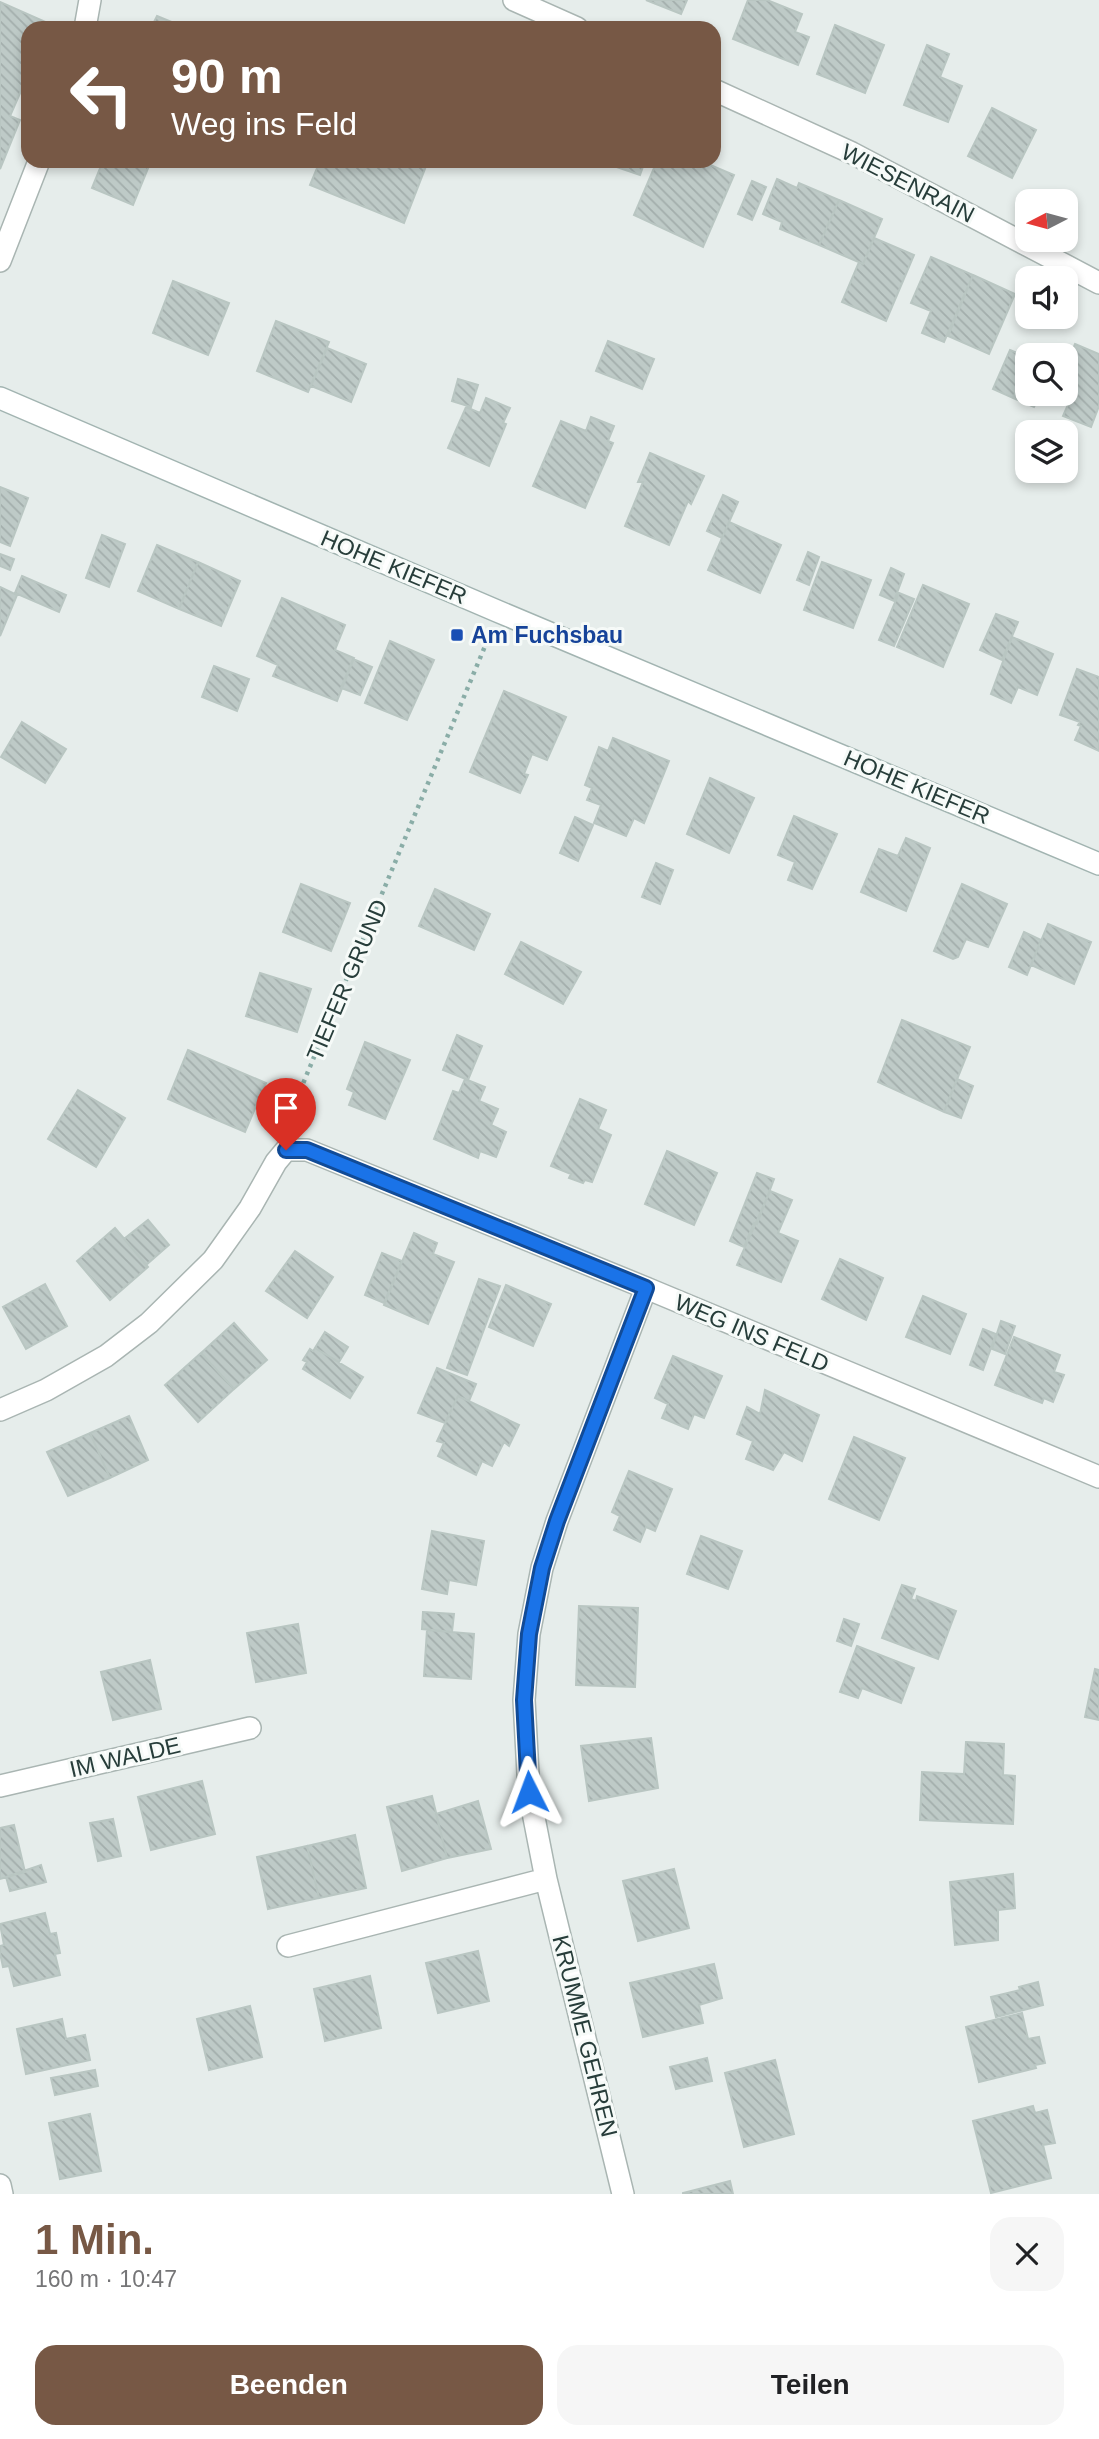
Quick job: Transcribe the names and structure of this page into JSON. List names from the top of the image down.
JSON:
{
  "streets": {
    "street": [
      "WIESENRAIN",
      "HOHE KIEFER",
      "WEG INS FELD",
      "IM WALDE",
      "KRUMME GEHREN"
    ],
    "path": ["TIEFER GRUND"]
  },
  "crossings": [
    ["TIEFER GRUND", "WEG INS FELD"],
    ["WEG INS FELD", "KRUMME GEHREN"]
  ],
  "places": {
    "transit": ["Am Fuchsbau"]
  },
  "north": "left",
  "page": {
    "turn": ["90 m", "Weg ins Feld"],
    "heading": ["1 Min.", "160 m · 10:47"],
    "buttons": ["Beenden", "Teilen"]
  }
}
